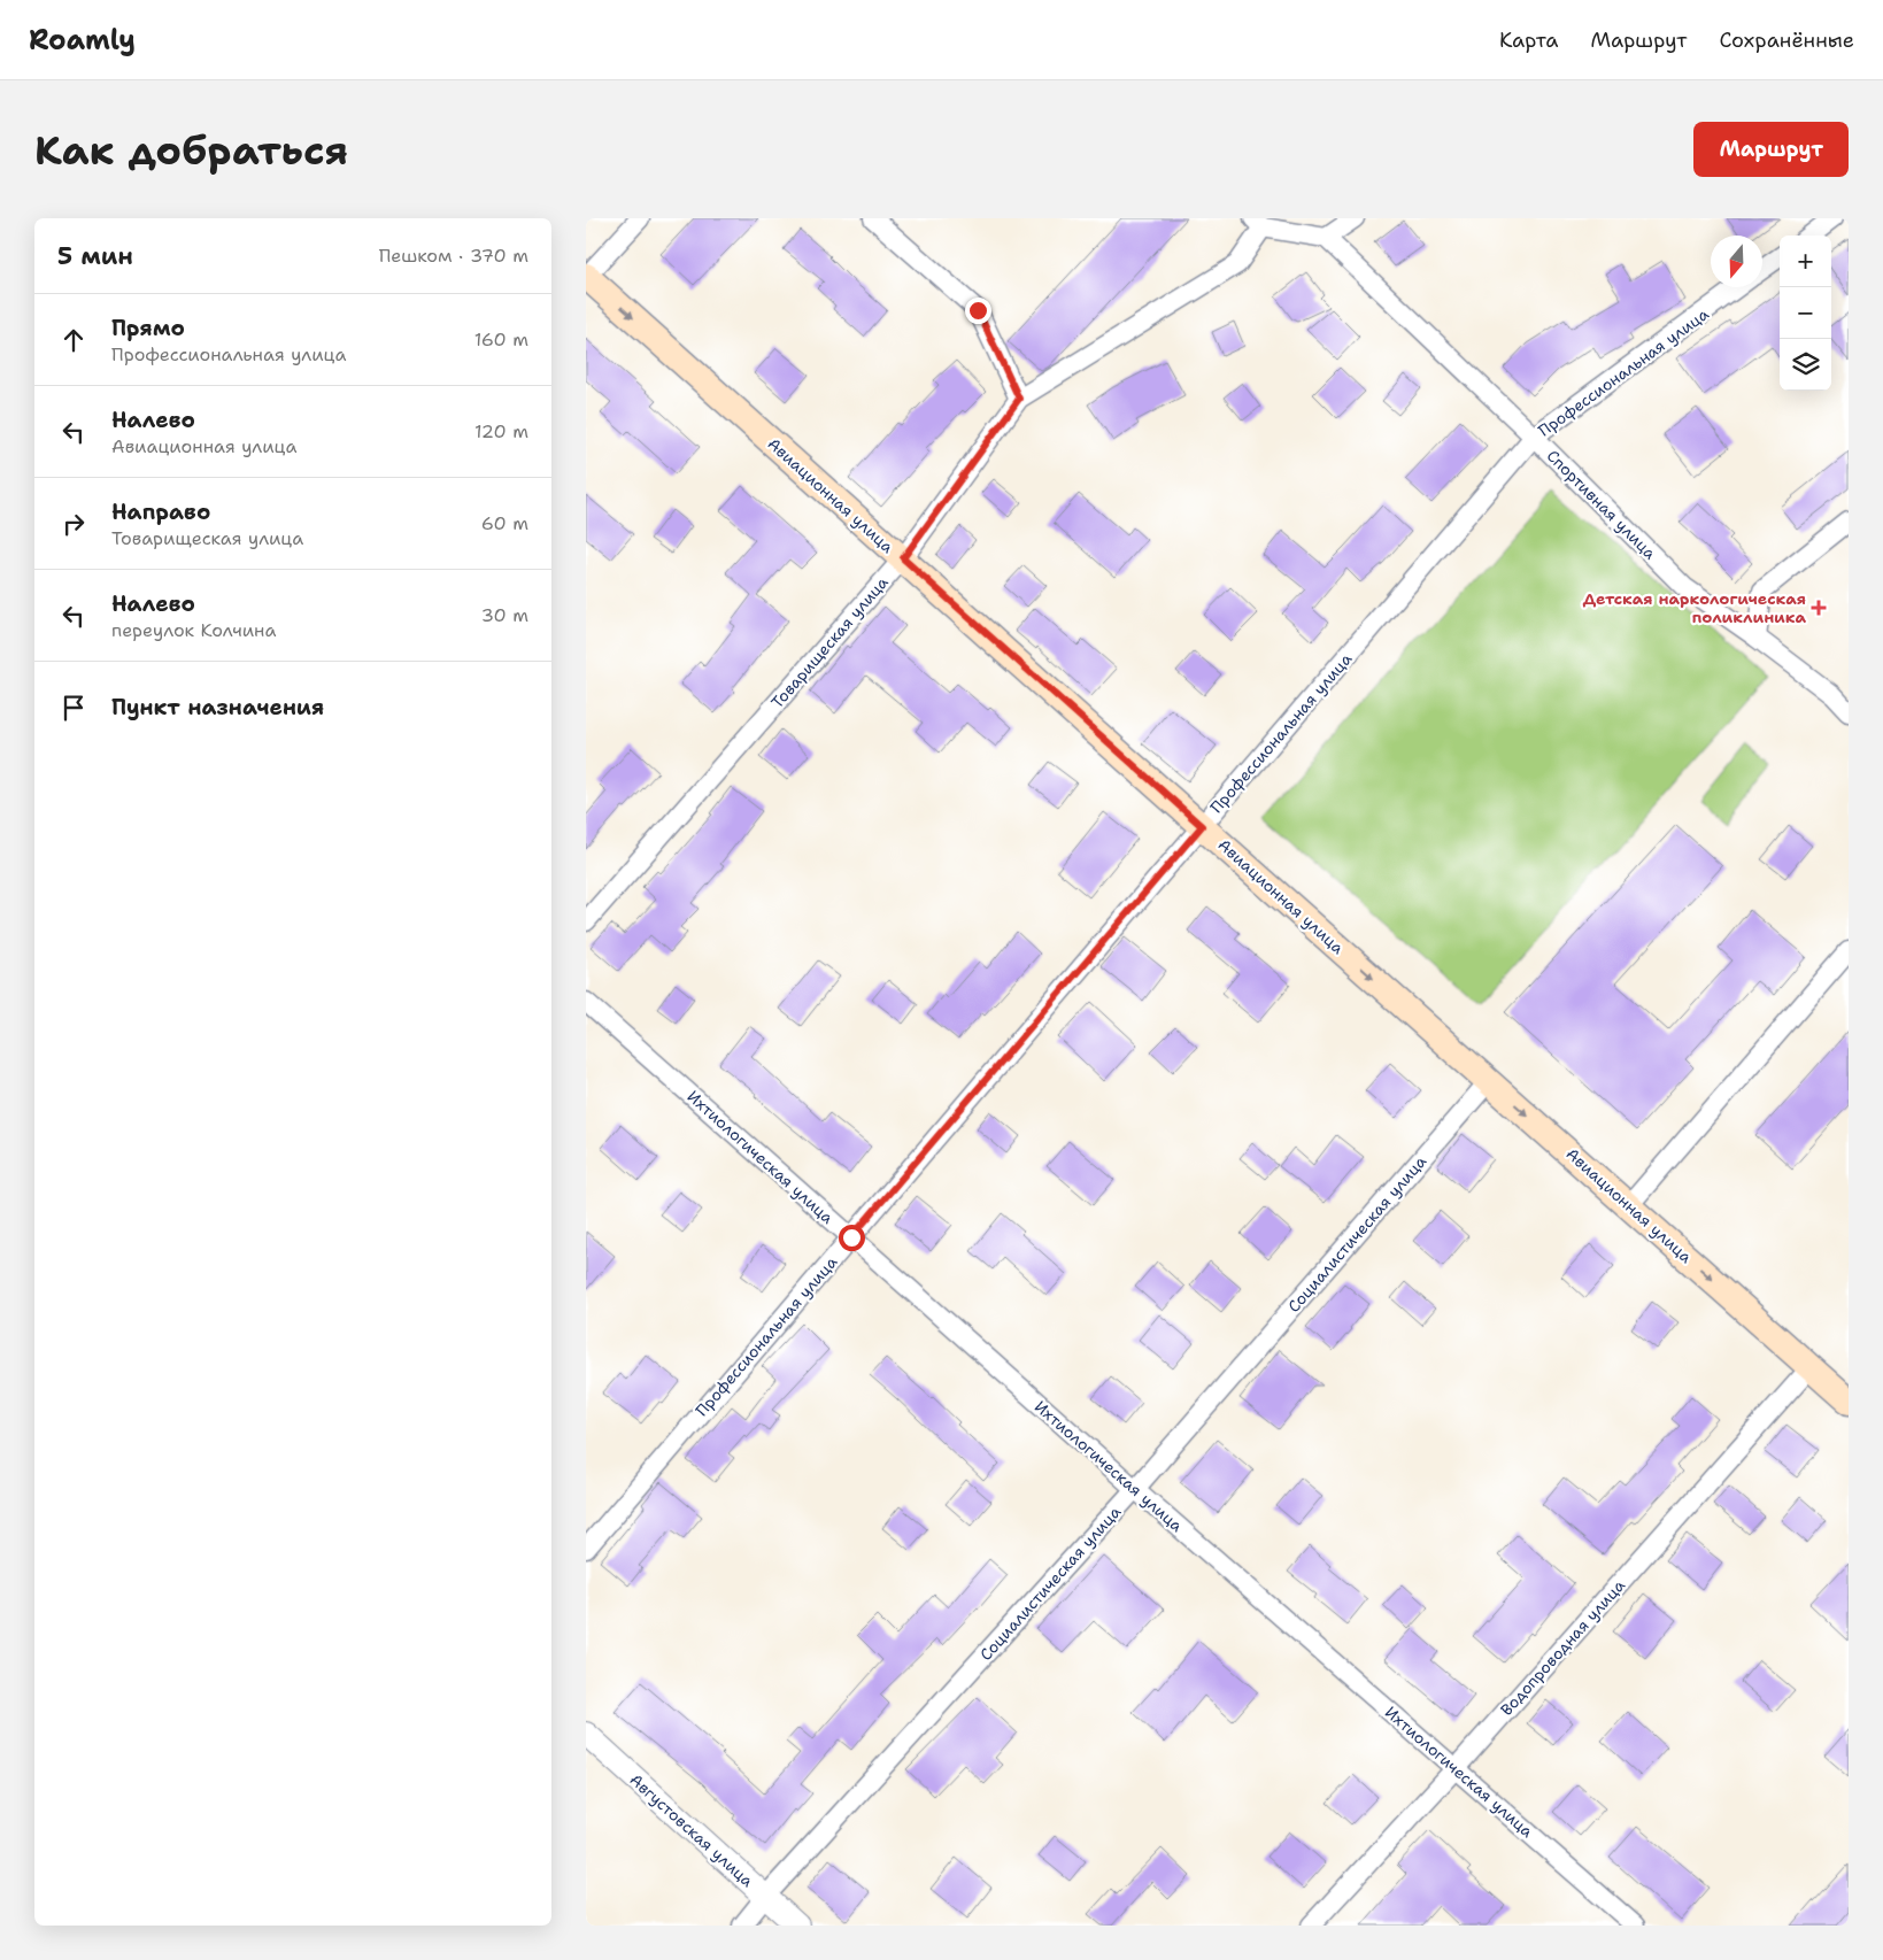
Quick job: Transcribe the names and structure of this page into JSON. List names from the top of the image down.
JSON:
{
  "streets": {
    "main road": ["Авиационная улица"],
    "street": [
      "Профессиональная улица",
      "Спортивная улица",
      "Товарищеская улица",
      "Ихтиологическая улица",
      "Социалистическая улица",
      "Водопроводная улица",
      "Августовская улица"
    ]
  },
  "crossings": [
    ["Профессиональная улица", "Авиационная улица"],
    ["Профессиональная улица", "Спортивная улица"],
    ["Профессиональная улица", "Ихтиологическая улица"],
    ["Авиационная улица", "Товарищеская улица"],
    ["Авиационная улица", "Социалистическая улица"],
    ["Авиационная улица", "Водопроводная улица"],
    ["Ихтиологическая улица", "Социалистическая улица"],
    ["Ихтиологическая улица", "Водопроводная улица"],
    ["Социалистическая улица", "Августовская улица"]
  ],
  "one_way": ["Авиационная улица"],
  "places": {
    "health": ["Детская наркологическая поликлиника"]
  },
  "north": "bottom",
  "page": {
    "header": "Roamly",
    "nav": ["Карта", "Маршрут", "Сохранённые"],
    "buttons": "Маршрут",
    "title": "Как добраться",
    "heading": ["5 мин", "Пешком · 370 m"],
    "map_buttons": ["+", "−"],
    "list": [
      ["Прямо", "Профессиональная улица", "160 m"],
      ["Налево", "Авиационная улица", "120 m"],
      ["Направо", "Товарищеская улица", "60 m"],
      ["Налево", "переулок Колчина", "30 m"],
      "Пункт назначения"
    ]
  }
}
